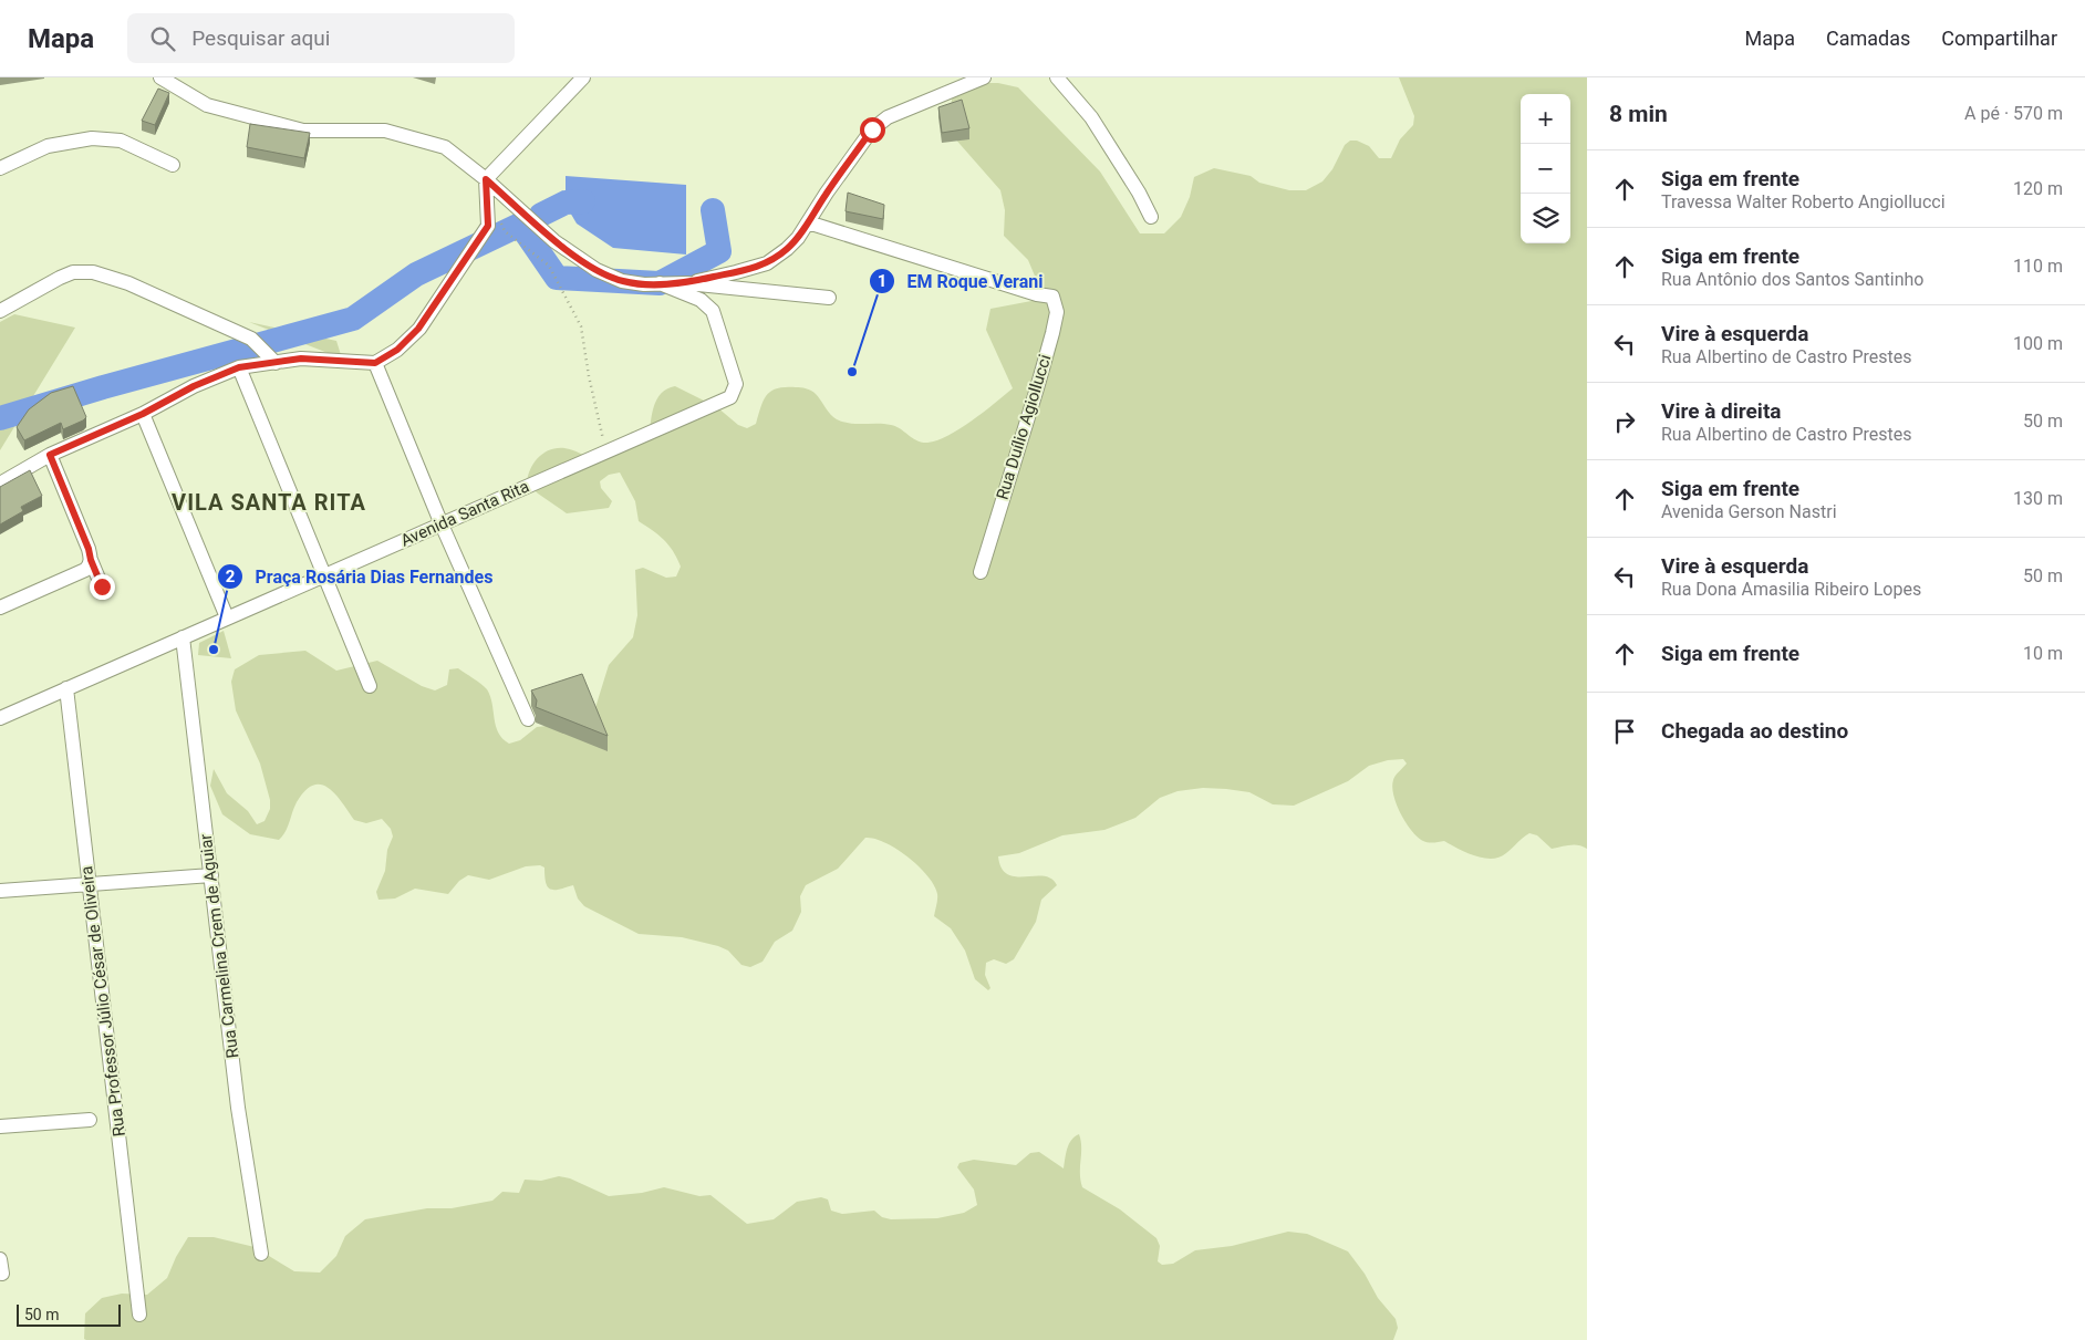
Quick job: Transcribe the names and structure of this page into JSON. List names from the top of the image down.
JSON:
{
  "streets": {
    "street": [
      "Rua Duílio Agiollucci",
      "Avenida Santa Rita",
      "Rua Carmelina Crem de Aguiar",
      "Rua Professor Júlio César de Oliveira"
    ]
  },
  "crossings": [
    ["Avenida Santa Rita", "Rua Carmelina Crem de Aguiar"],
    ["Avenida Santa Rita", "Rua Professor Júlio César de Oliveira"]
  ],
  "districts": ["VILA SANTA RITA"],
  "places": ["EM Roque Verani", "Praça Rosária Dias Fernandes"],
  "scale_bar": "50 m",
  "page": {
    "header": "Mapa",
    "search": "Pesquisar aqui",
    "nav": ["Mapa", "Camadas", "Compartilhar"],
    "heading": ["8 min", "A pé · 570 m"],
    "map_buttons": ["+", "−"],
    "list": [
      ["Siga em frente", "Travessa Walter Roberto Angiollucci", "120 m"],
      ["Siga em frente", "Rua Antônio dos Santos Santinho", "110 m"],
      ["Vire à esquerda", "Rua Albertino de Castro Prestes", "100 m"],
      ["Vire à direita", "Rua Albertino de Castro Prestes", "50 m"],
      ["Siga em frente", "Avenida Gerson Nastri", "130 m"],
      ["Vire à esquerda", "Rua Dona Amasilia Ribeiro Lopes", "50 m"],
      ["Siga em frente", "10 m"],
      "Chegada ao destino"
    ],
    "scale": "50 m"
  }
}
